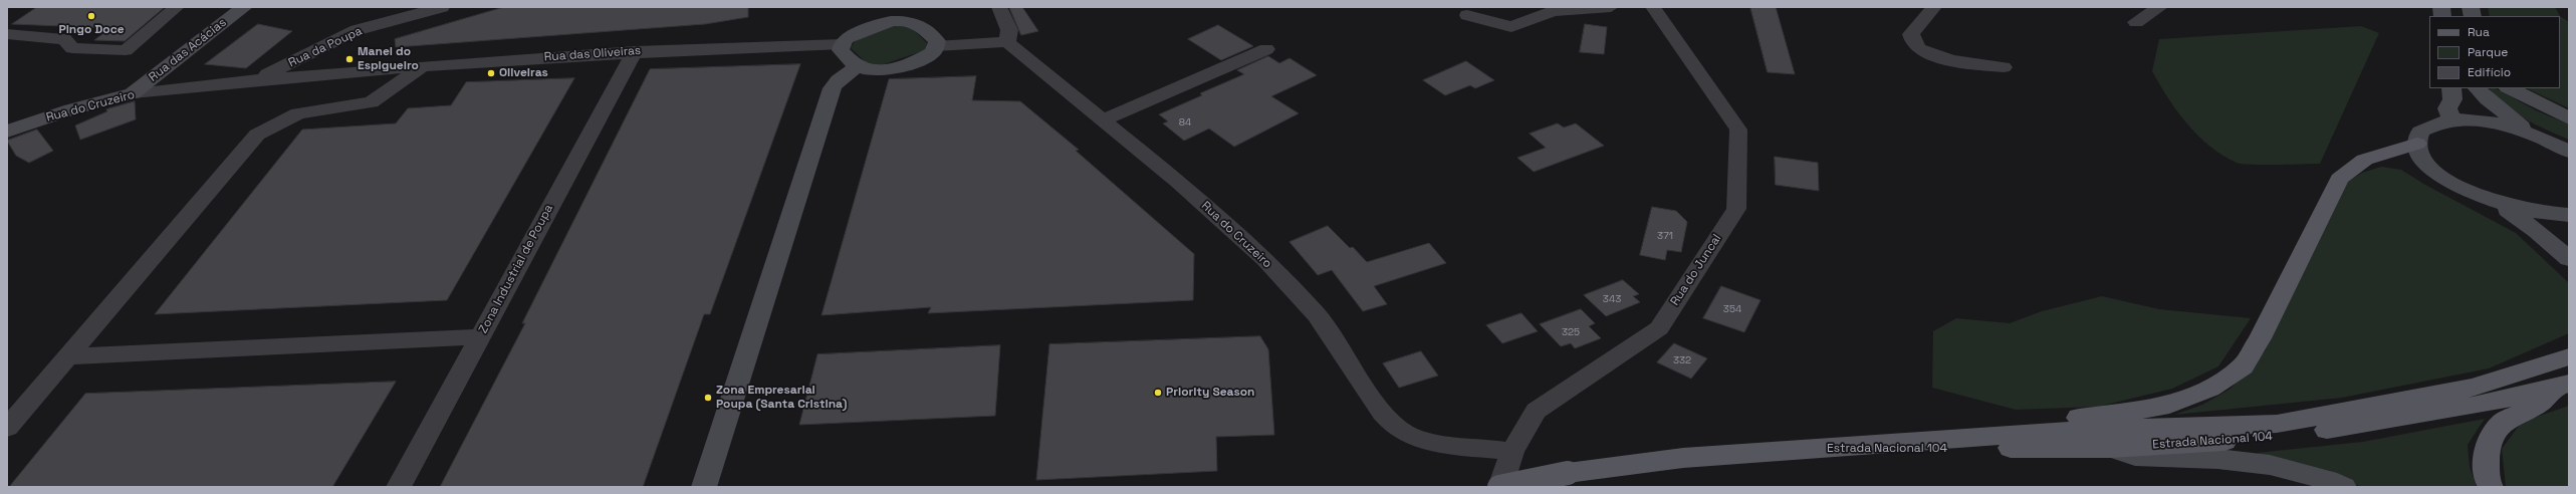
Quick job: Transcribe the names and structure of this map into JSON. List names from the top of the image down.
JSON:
{
  "streets": {
    "main road": ["Estrada Nacional 104"],
    "street": [
      "Rua da Poupa",
      "Rua das Acácias",
      "Rua das Oliveiras",
      "Rua do Cruzeiro",
      "Zona Industrial de Poupa",
      "Rua do Juncal"
    ]
  },
  "crossings": [
    ["Rua da Poupa", "Rua do Cruzeiro"],
    ["Rua das Acácias", "Rua do Cruzeiro"],
    ["Rua das Oliveiras", "Rua do Cruzeiro"],
    ["Rua das Oliveiras", "Zona Industrial de Poupa"],
    ["Rua do Cruzeiro", "Rua do Juncal"]
  ],
  "places": [
    "Pingo Doce",
    "Manel do Espigueiro",
    "Oliveiras",
    "Priority Season",
    "Zona Empresarial Poupa (Santa Cristina)"
  ],
  "house_numbers": [
    "84",
    "371",
    "343",
    "354",
    "325",
    "332"
  ],
  "legend": ["Rua", "Parque", "Edifício"]
}
